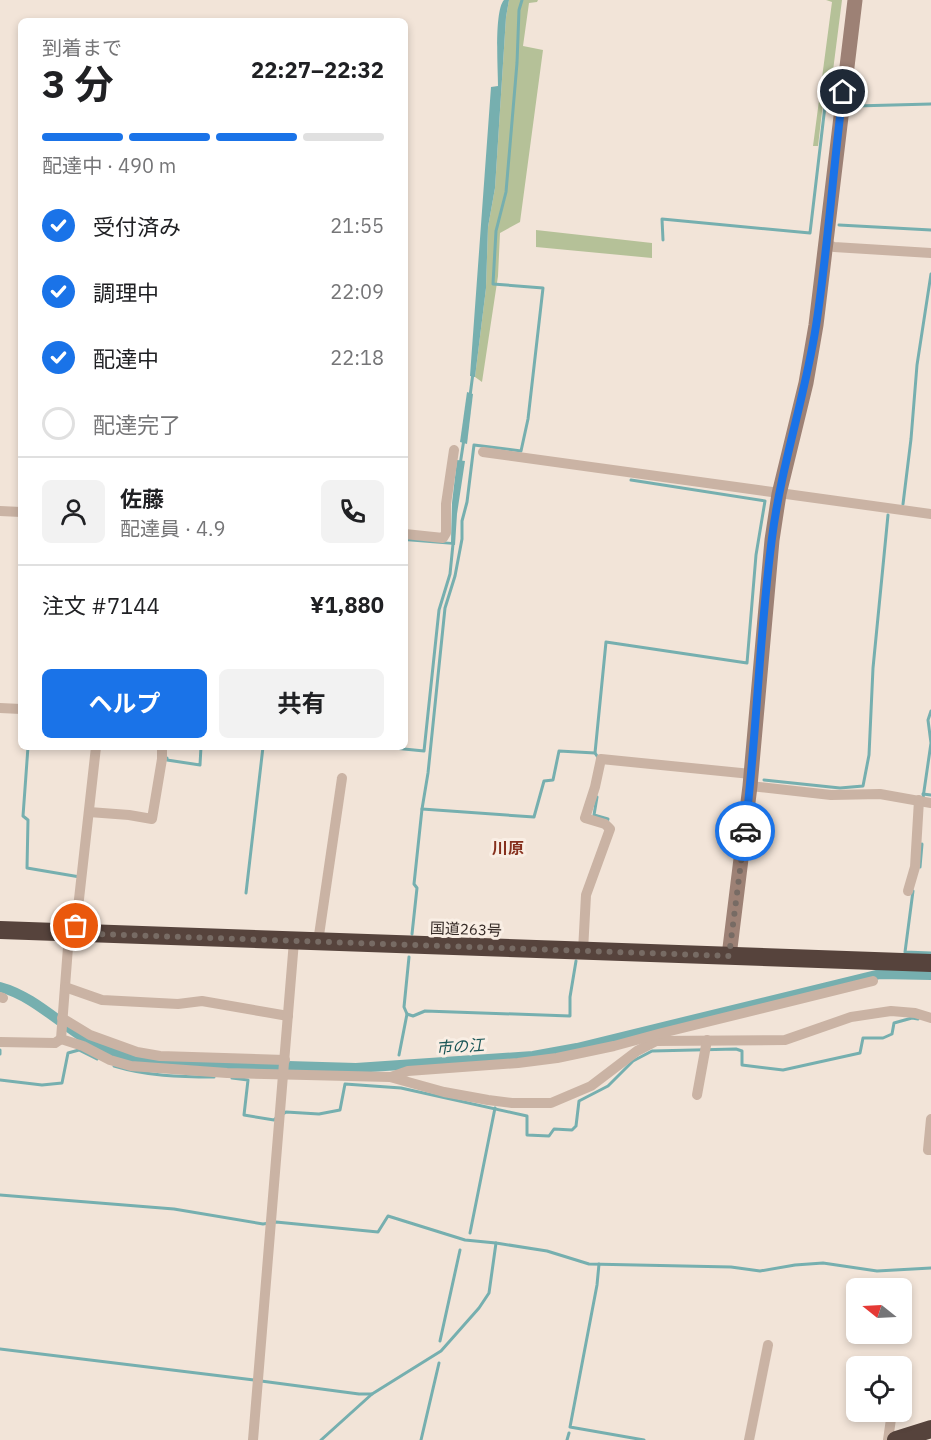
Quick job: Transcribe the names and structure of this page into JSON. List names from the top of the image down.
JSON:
{
  "streets": {
    "highway": ["国道263号"]
  },
  "districts": ["川原"],
  "water": ["市の江"],
  "north": "left",
  "page": {
    "heading": ["3 分", "到着まで", "22:27–22:32"],
    "panel": [
      "佐藤",
      "配達員 · 4.9",
      "注文 #7144",
      "¥1,880"
    ],
    "bar": "配達中 · 490 m",
    "list": [
      ["受付済み", "21:55"],
      ["調理中", "22:09"],
      ["配達中", "22:18"],
      "配達完了"
    ],
    "buttons": ["ヘルプ", "共有"]
  }
}
